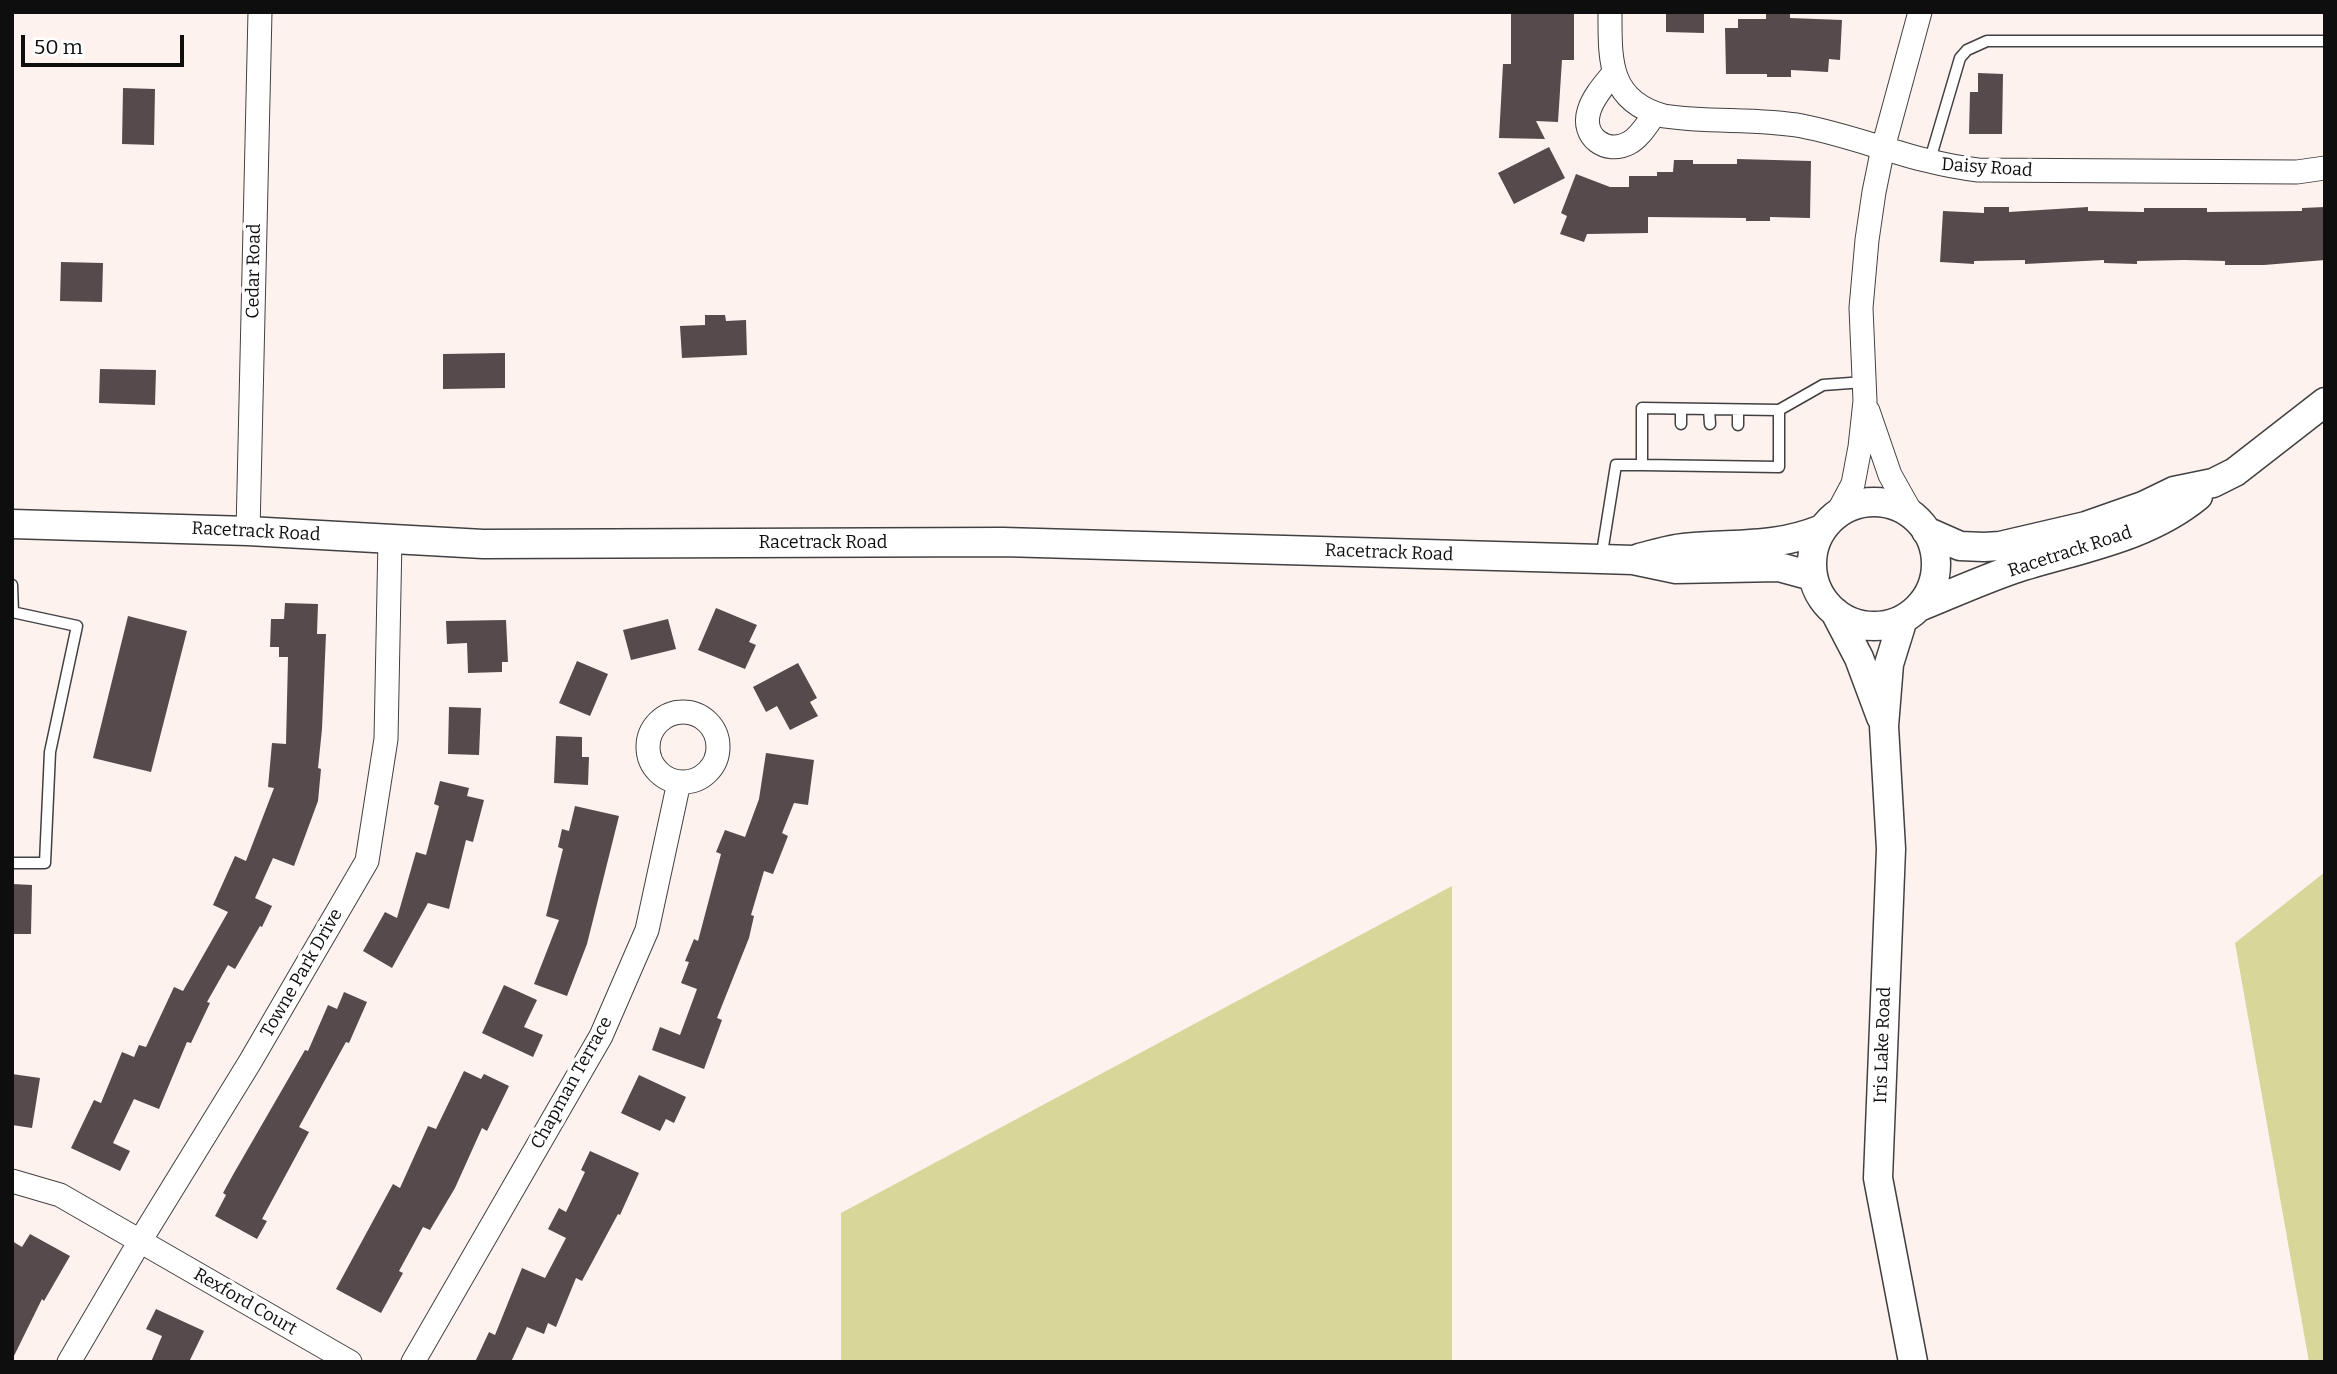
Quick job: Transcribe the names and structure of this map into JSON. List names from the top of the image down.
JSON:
{
  "streets": {
    "street": [
      "Daisy Road",
      "Cedar Road",
      "Racetrack Road",
      "Towne Park Drive",
      "Iris Lake Road",
      "Chapman Terrace",
      "Rexford Court"
    ]
  },
  "crossings": [
    ["Cedar Road", "Racetrack Road"],
    ["Racetrack Road", "Towne Park Drive"],
    ["Racetrack Road", "Iris Lake Road"],
    ["Towne Park Drive", "Rexford Court"]
  ],
  "scale_bar": "50 m"
}
